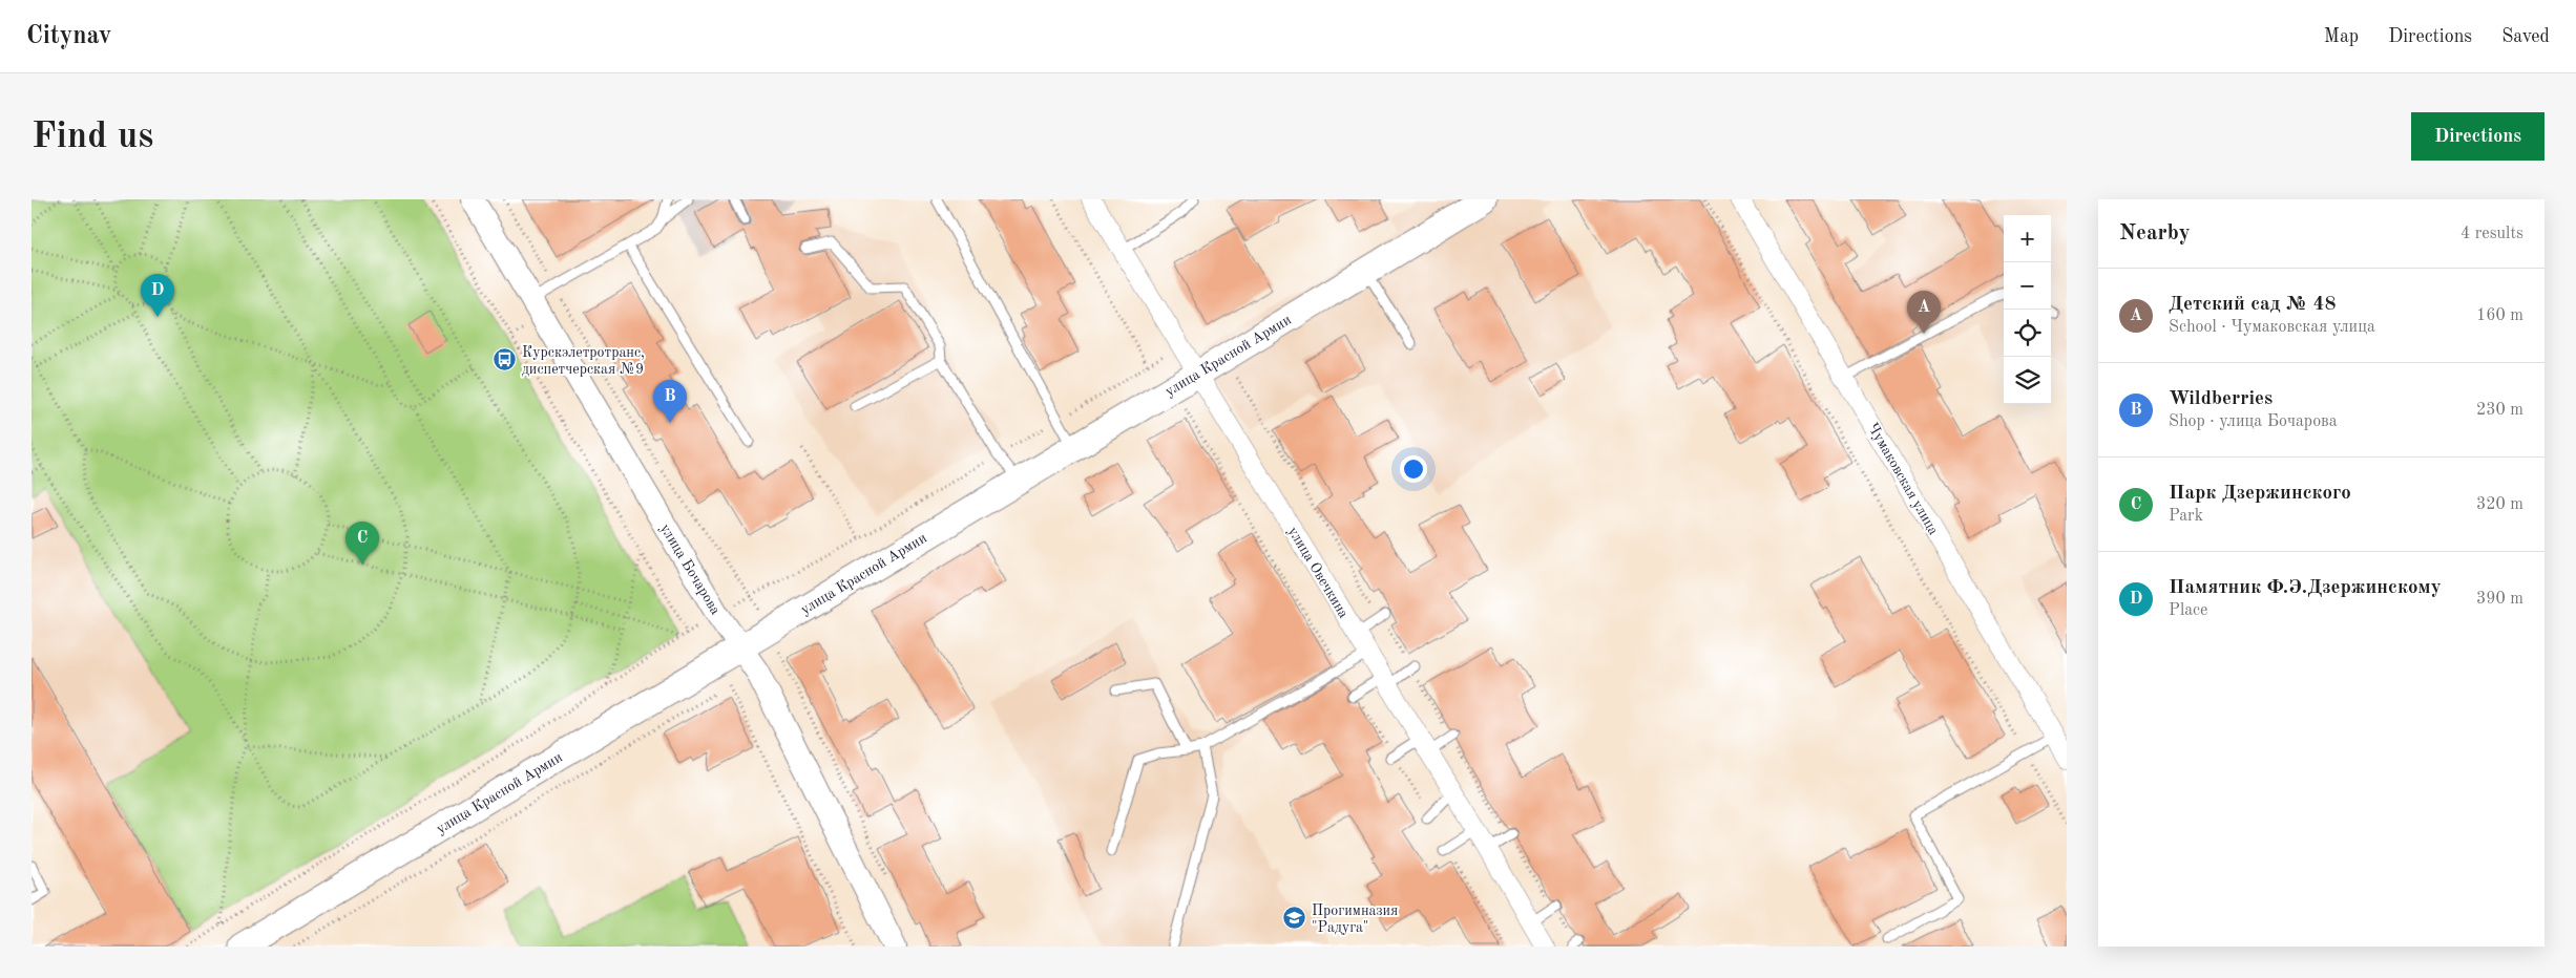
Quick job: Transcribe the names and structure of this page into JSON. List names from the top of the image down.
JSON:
{
  "streets": {
    "main road": ["улица Красной Армии"],
    "street": ["Чумаковская улица", "улица Бочарова", "улица Овечкина"]
  },
  "crossings": [
    ["улица Красной Армии", "улица Бочарова"],
    ["улица Красной Армии", "улица Овечкина"]
  ],
  "places": {
    "bus stop": ["Курскэлетротранс, диспетчерская №9"],
    "school or university": ["Прогимназия \"Радуга\""]
  },
  "page": {
    "header": "Citynav",
    "nav": ["Map", "Directions", "Saved"],
    "buttons": "Directions",
    "title": "Find us",
    "heading": ["Nearby", "4 results"],
    "map_buttons": ["+", "−"],
    "list": [
      {
        "mark": "A",
        "name": "Детский сад № 48",
        "note": "School · Чумаковская улица",
        "value": "160 m"
      },
      {
        "mark": "B",
        "name": "Wildberries",
        "note": "Shop · улица Бочарова",
        "value": "230 m"
      },
      {
        "mark": "C",
        "name": "Парк Дзержинского",
        "note": "Park",
        "value": "320 m"
      },
      {
        "mark": "D",
        "name": "Памятник Ф.Э.Дзержинскому",
        "note": "Place",
        "value": "390 m"
      }
    ],
    "pins": [
      "D",
      "A",
      "B",
      "C"
    ]
  }
}
